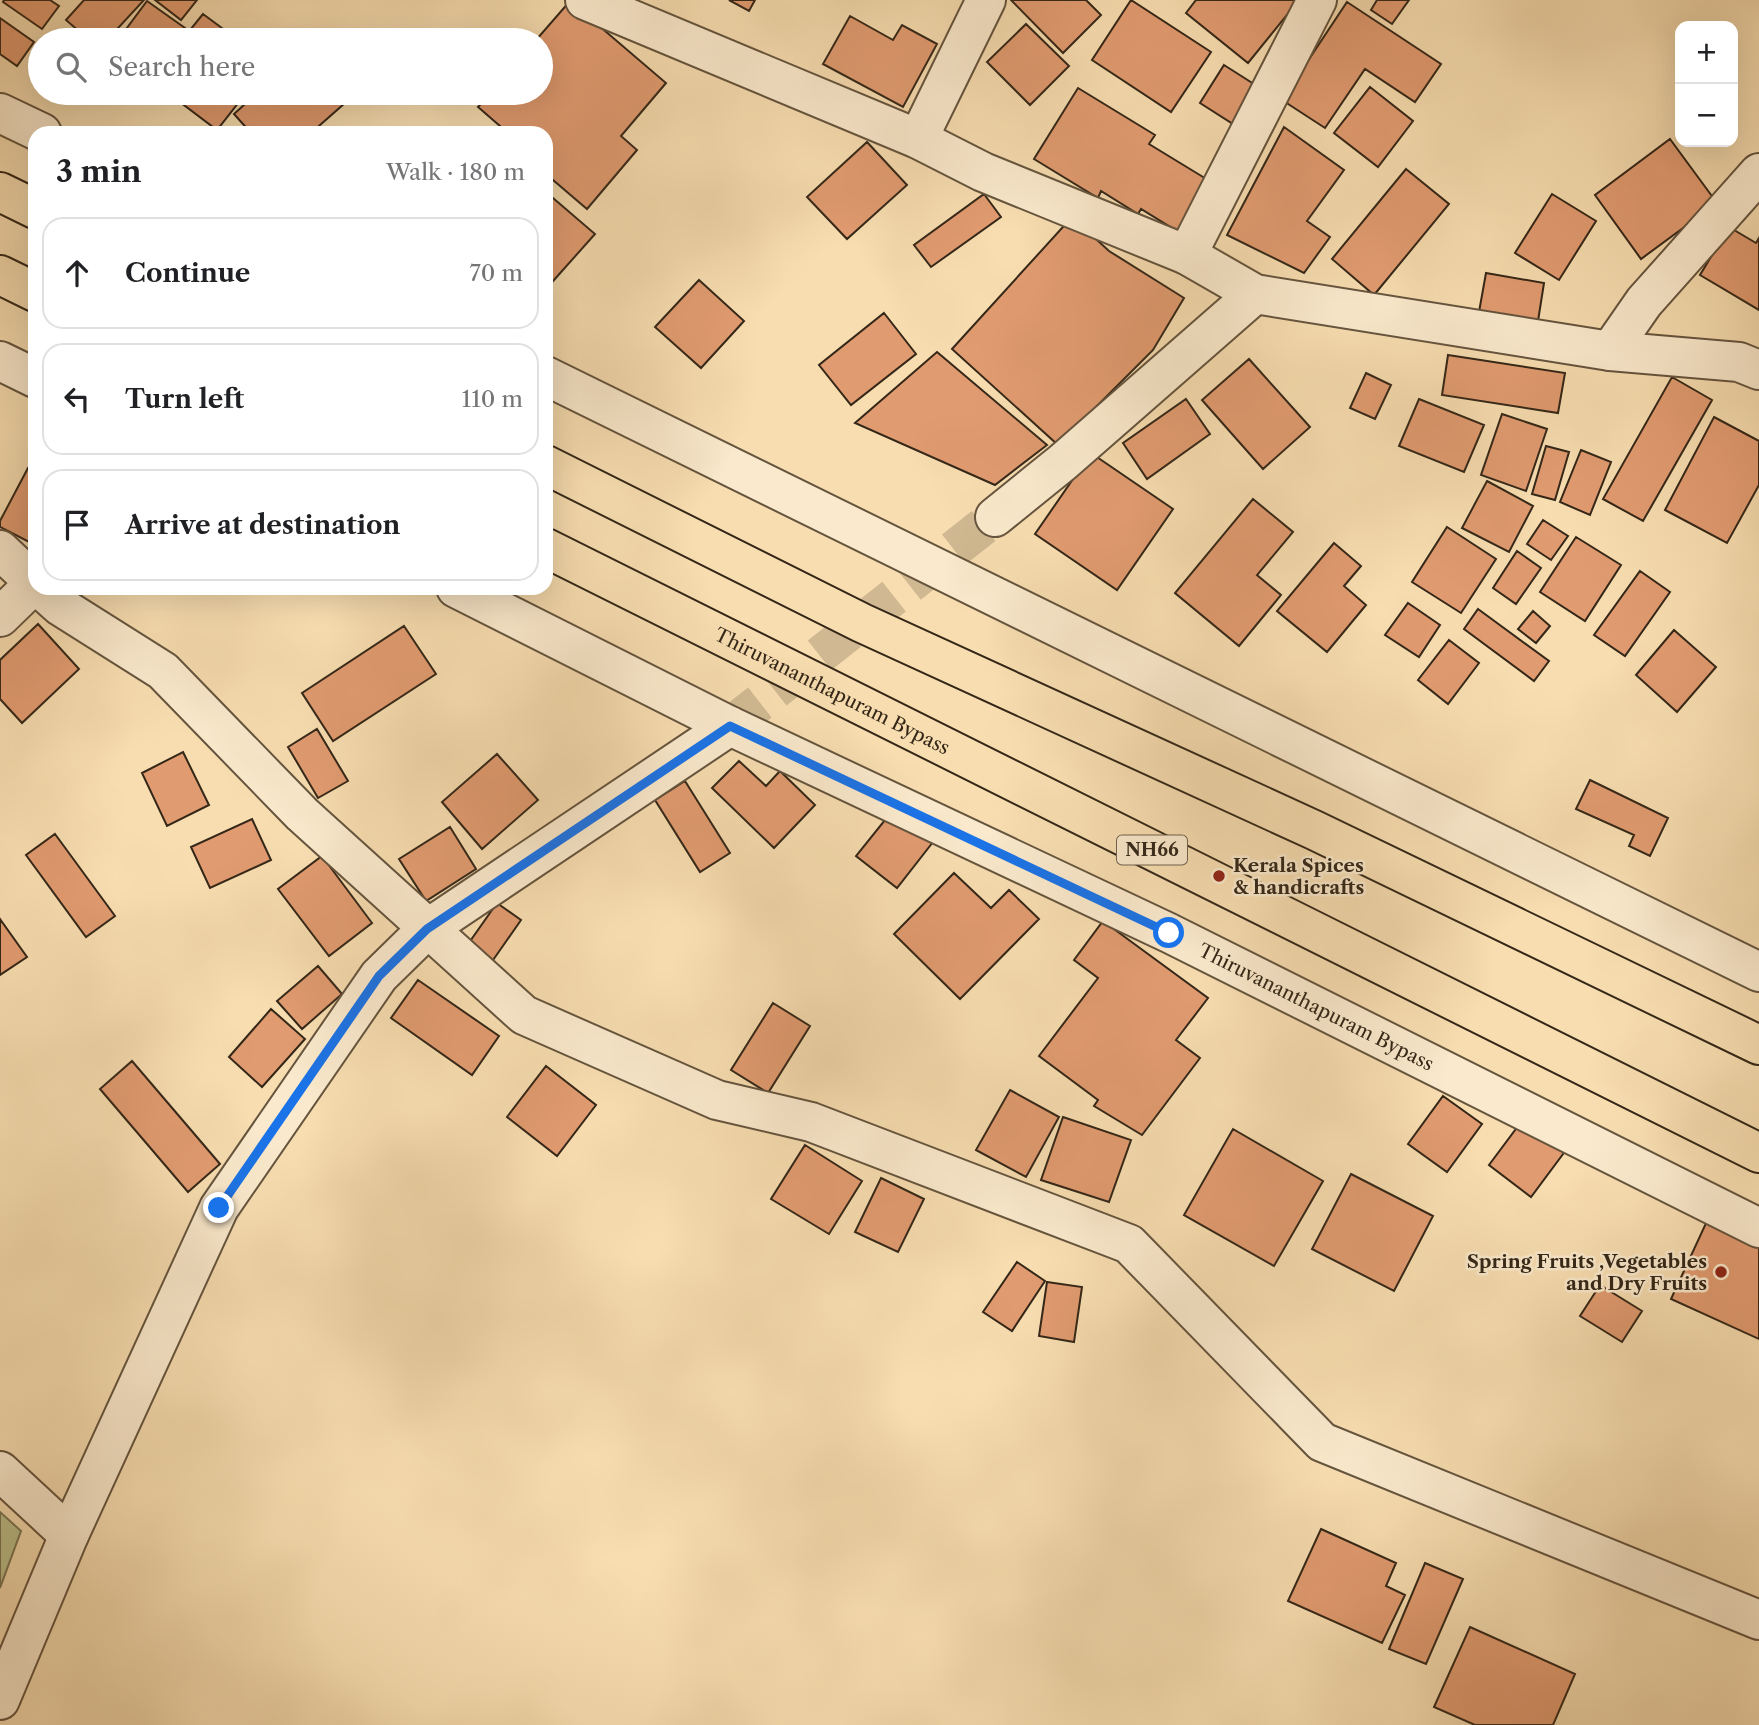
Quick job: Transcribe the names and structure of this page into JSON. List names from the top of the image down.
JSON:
{
  "streets": {
    "highway": ["Thiruvananthapuram Bypass", "NH66"]
  },
  "places": ["Kerala Spices & handicrafts", "Spring Fruits ,Vegetables and Dry Fruits"],
  "page": {
    "map_buttons": ["+", "−"],
    "search": "Search here",
    "heading": ["3 min", "Walk · 180 m"],
    "list": [
      ["Continue", "70 m"],
      ["Turn left", "110 m"],
      "Arrive at destination"
    ]
  }
}
